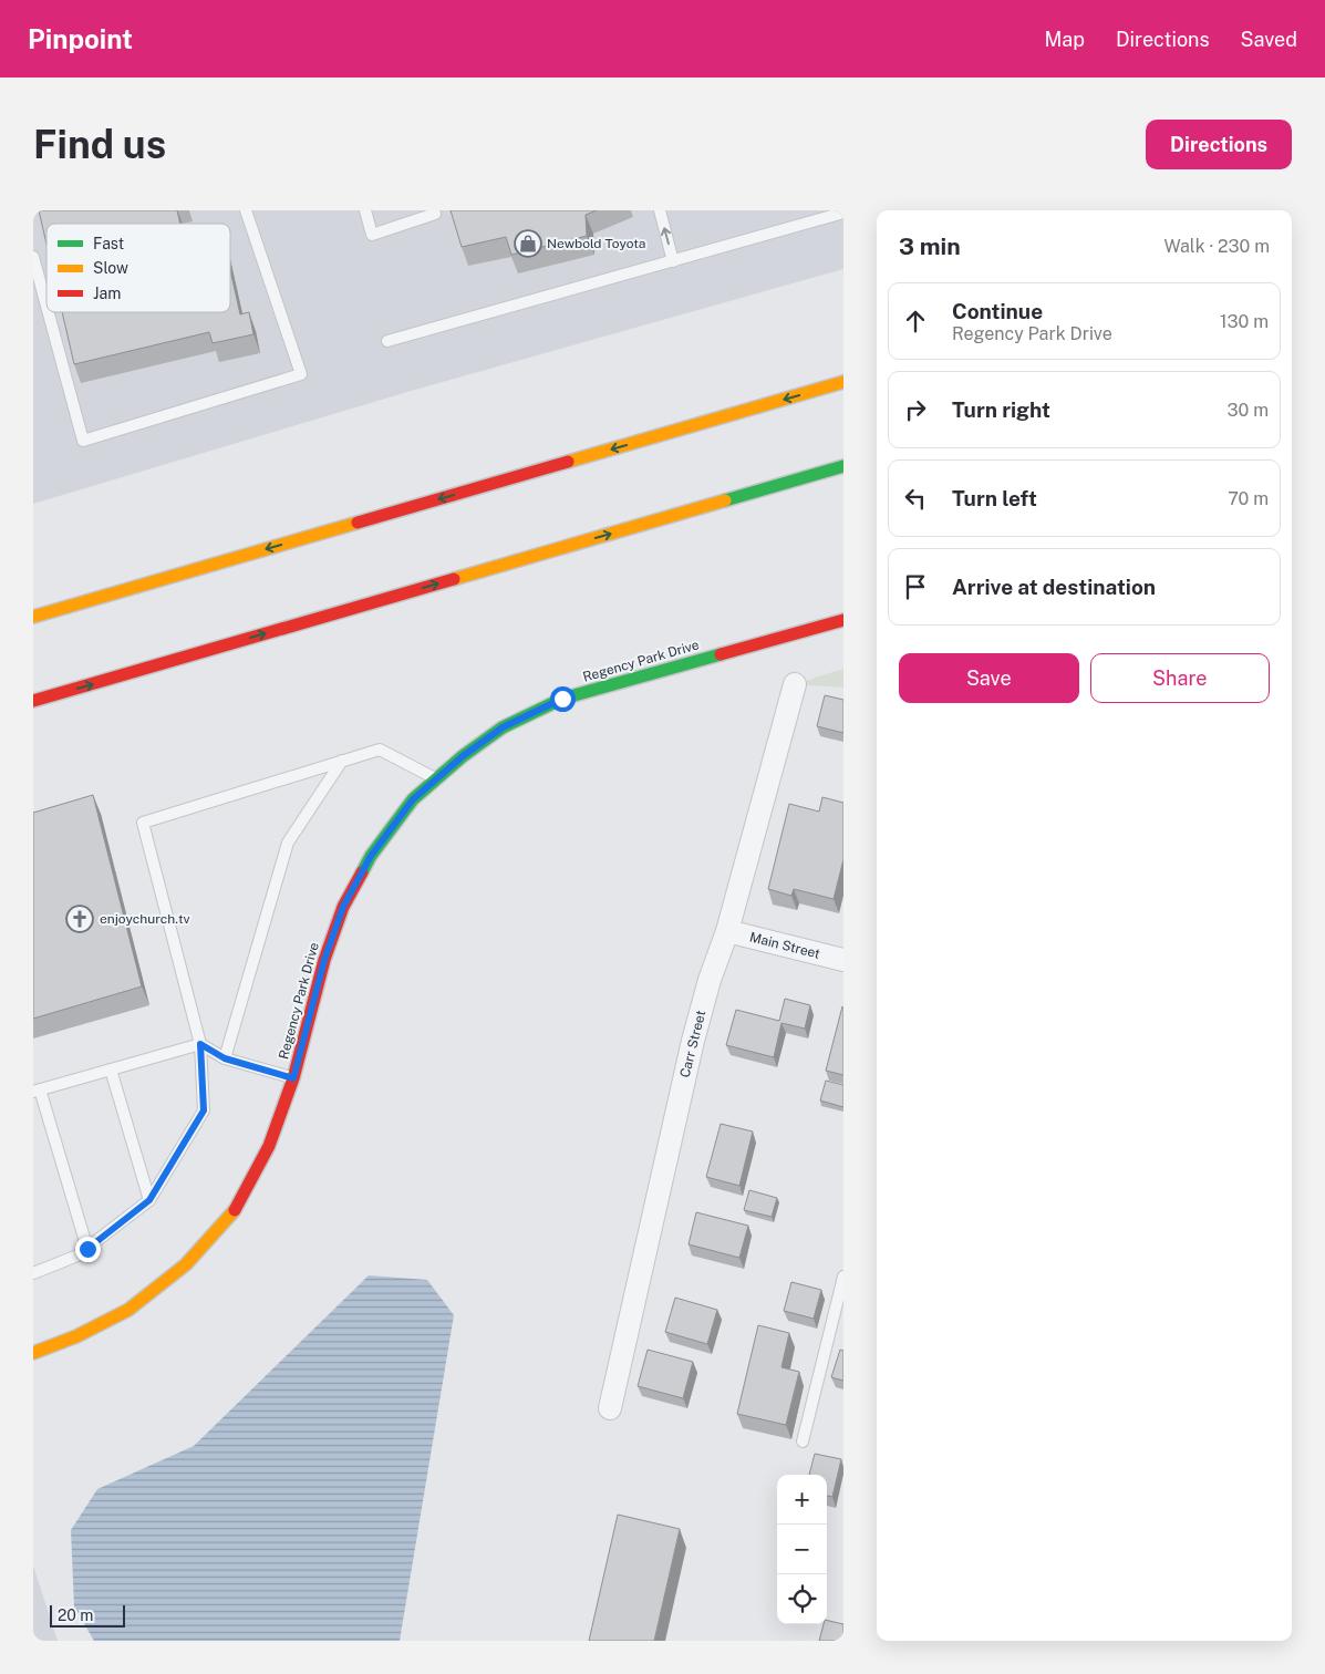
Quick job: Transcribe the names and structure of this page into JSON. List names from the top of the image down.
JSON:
{
  "streets": {
    "main road": ["Regency Park Drive"],
    "street": ["Main Street", "Carr Street"]
  },
  "crossings": [
    ["Main Street", "Carr Street"]
  ],
  "places": {
    "shop": ["Newbold Toyota"],
    "church": ["enjoychurch.tv"]
  },
  "legend": ["Fast", "Slow", "Jam"],
  "scale_bar": "20 m",
  "page": {
    "header": "Pinpoint",
    "nav": ["Map", "Directions", "Saved"],
    "buttons": [
      "Directions",
      ["Save", "Share"]
    ],
    "title": "Find us",
    "heading": ["3 min", "Walk · 230 m"],
    "list": [
      ["Continue", "Regency Park Drive", "130 m"],
      ["Turn right", "30 m"],
      ["Turn left", "70 m"],
      "Arrive at destination"
    ],
    "map_buttons": ["+", "−"],
    "scale": "20 m"
  }
}
